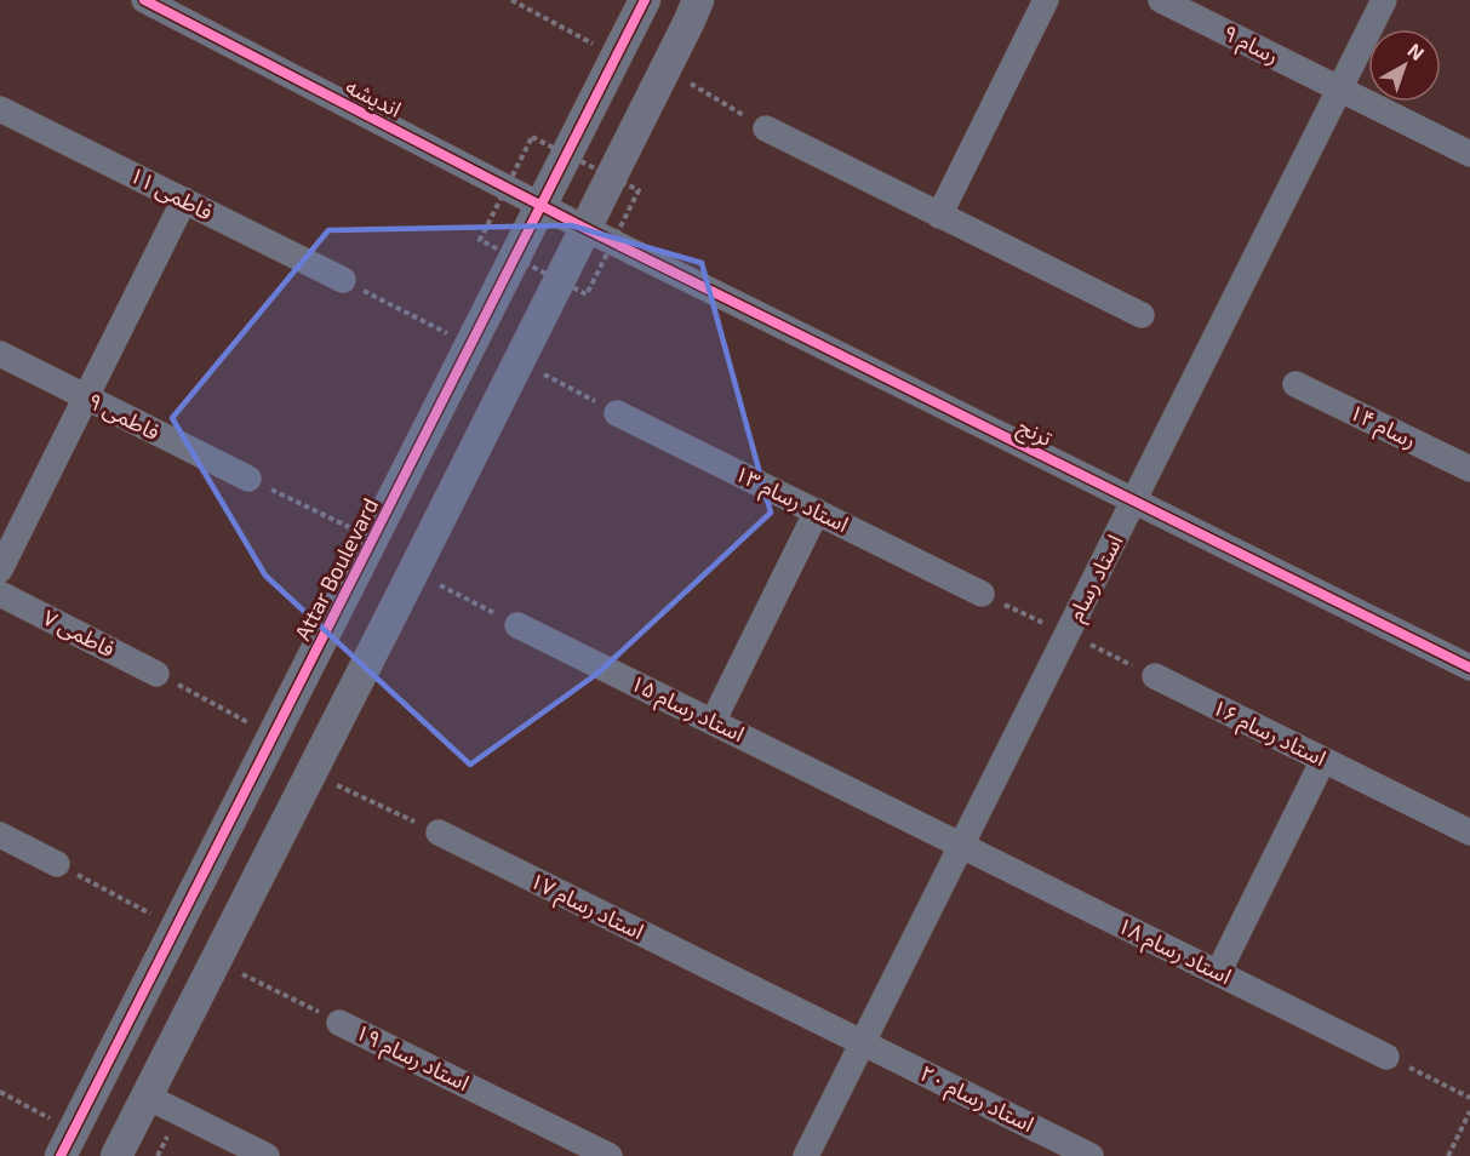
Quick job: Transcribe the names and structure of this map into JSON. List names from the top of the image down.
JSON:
{
  "streets": {
    "street": [
      "رسام ۹",
      "اندیشه",
      "فاطمی ۱۱",
      "فاطمی ۹",
      "رسام ۱۴",
      "ترنج",
      "استاد رسام ۱۳",
      "Attar Boulevard",
      "استاد رسام",
      "فاطمی ۷",
      "استاد رسام ۱۵",
      "استاد رسام ۱۶",
      "استاد رسام ۱۷",
      "استاد رسام ۱۸",
      "استاد رسام ۱۹",
      "استاد رسام ۲۰"
    ]
  },
  "crossings": [
    ["رسام ۹", "استاد رسام"],
    ["اندیشه", "ترنج"],
    ["اندیشه", "Attar Boulevard"],
    ["ترنج", "استاد رسام"],
    ["استاد رسام", "استاد رسام ۱۵"],
    ["استاد رسام", "استاد رسام ۱۷"],
    ["استاد رسام", "استاد رسام ۱۸"],
    ["استاد رسام", "استاد رسام ۲۰"],
    ["استاد رسام ۱۵", "استاد رسام ۱۸"],
    ["استاد رسام ۱۷", "استاد رسام ۲۰"]
  ],
  "north": "top right"
}
